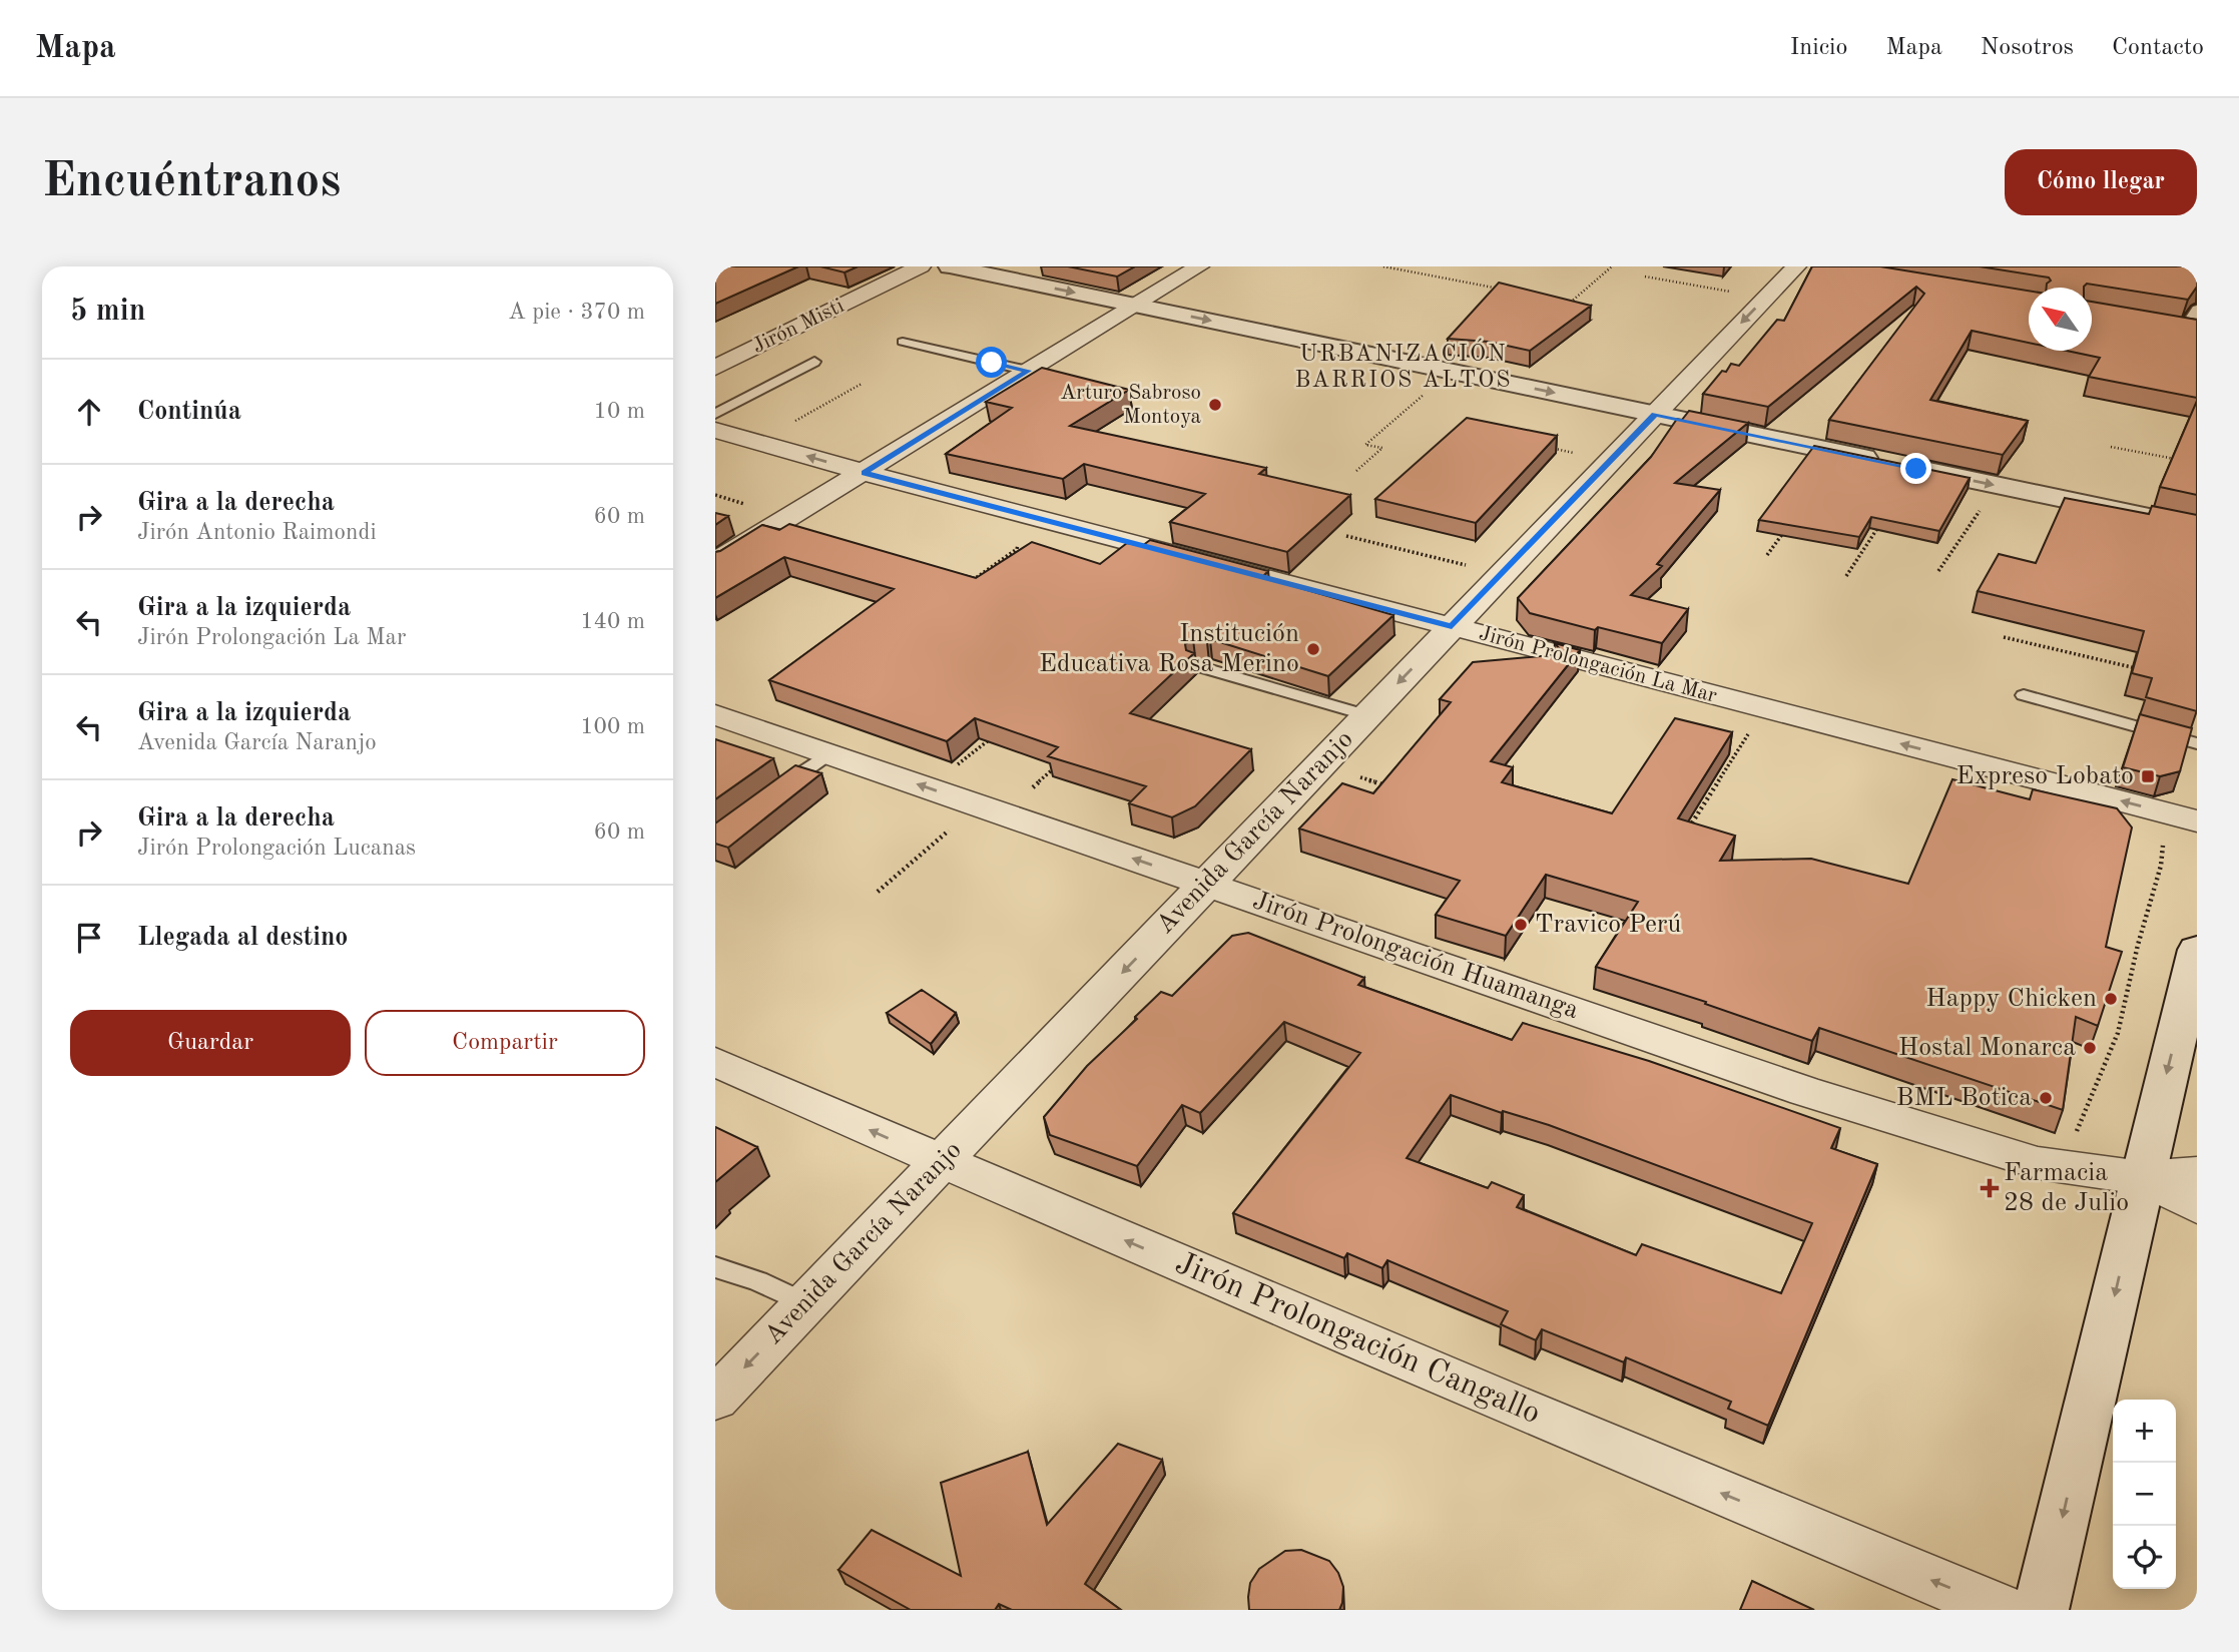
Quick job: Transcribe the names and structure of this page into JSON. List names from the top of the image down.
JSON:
{
  "streets": {
    "street": [
      "Jirón Misti",
      "Jirón Prolongación La Mar",
      "Avenida García Naranjo",
      "Jirón Prolongación Huamanga",
      "Jirón Prolongación Cangallo"
    ]
  },
  "crossings": [
    ["Jirón Prolongación La Mar", "Avenida García Naranjo"],
    ["Avenida García Naranjo", "Jirón Prolongación Huamanga"],
    ["Avenida García Naranjo", "Jirón Prolongación Cangallo"]
  ],
  "one_way": ["Avenida García Naranjo", "Jirón Prolongación Cangallo"],
  "districts": ["URBANIZACIÓN BARRIOS ALTOS"],
  "places": {
    "other": [
      "Arturo Sabroso Montoya",
      "Institución Educativa Rosa Merino",
      "Travico Perú",
      "Happy Chicken",
      "Hostal Monarca",
      "BML Botica"
    ],
    "transit": ["Expreso Lobato"],
    "health": ["Farmacia 28 de Julio"]
  },
  "north": "top left",
  "page": {
    "header": "Mapa",
    "nav": [
      "Inicio",
      "Mapa",
      "Nosotros",
      "Contacto"
    ],
    "buttons": [
      "Cómo llegar",
      ["Guardar", "Compartir"]
    ],
    "title": "Encuéntranos",
    "heading": ["5 min", "A pie · 370 m"],
    "list": [
      ["Continúa", "10 m"],
      ["Gira a la derecha", "Jirón Antonio Raimondi", "60 m"],
      ["Gira a la izquierda", "Jirón Prolongación La Mar", "140 m"],
      ["Gira a la izquierda", "Avenida García Naranjo", "100 m"],
      ["Gira a la derecha", "Jirón Prolongación Lucanas", "60 m"],
      "Llegada al destino"
    ],
    "map_buttons": ["+", "−"]
  }
}
